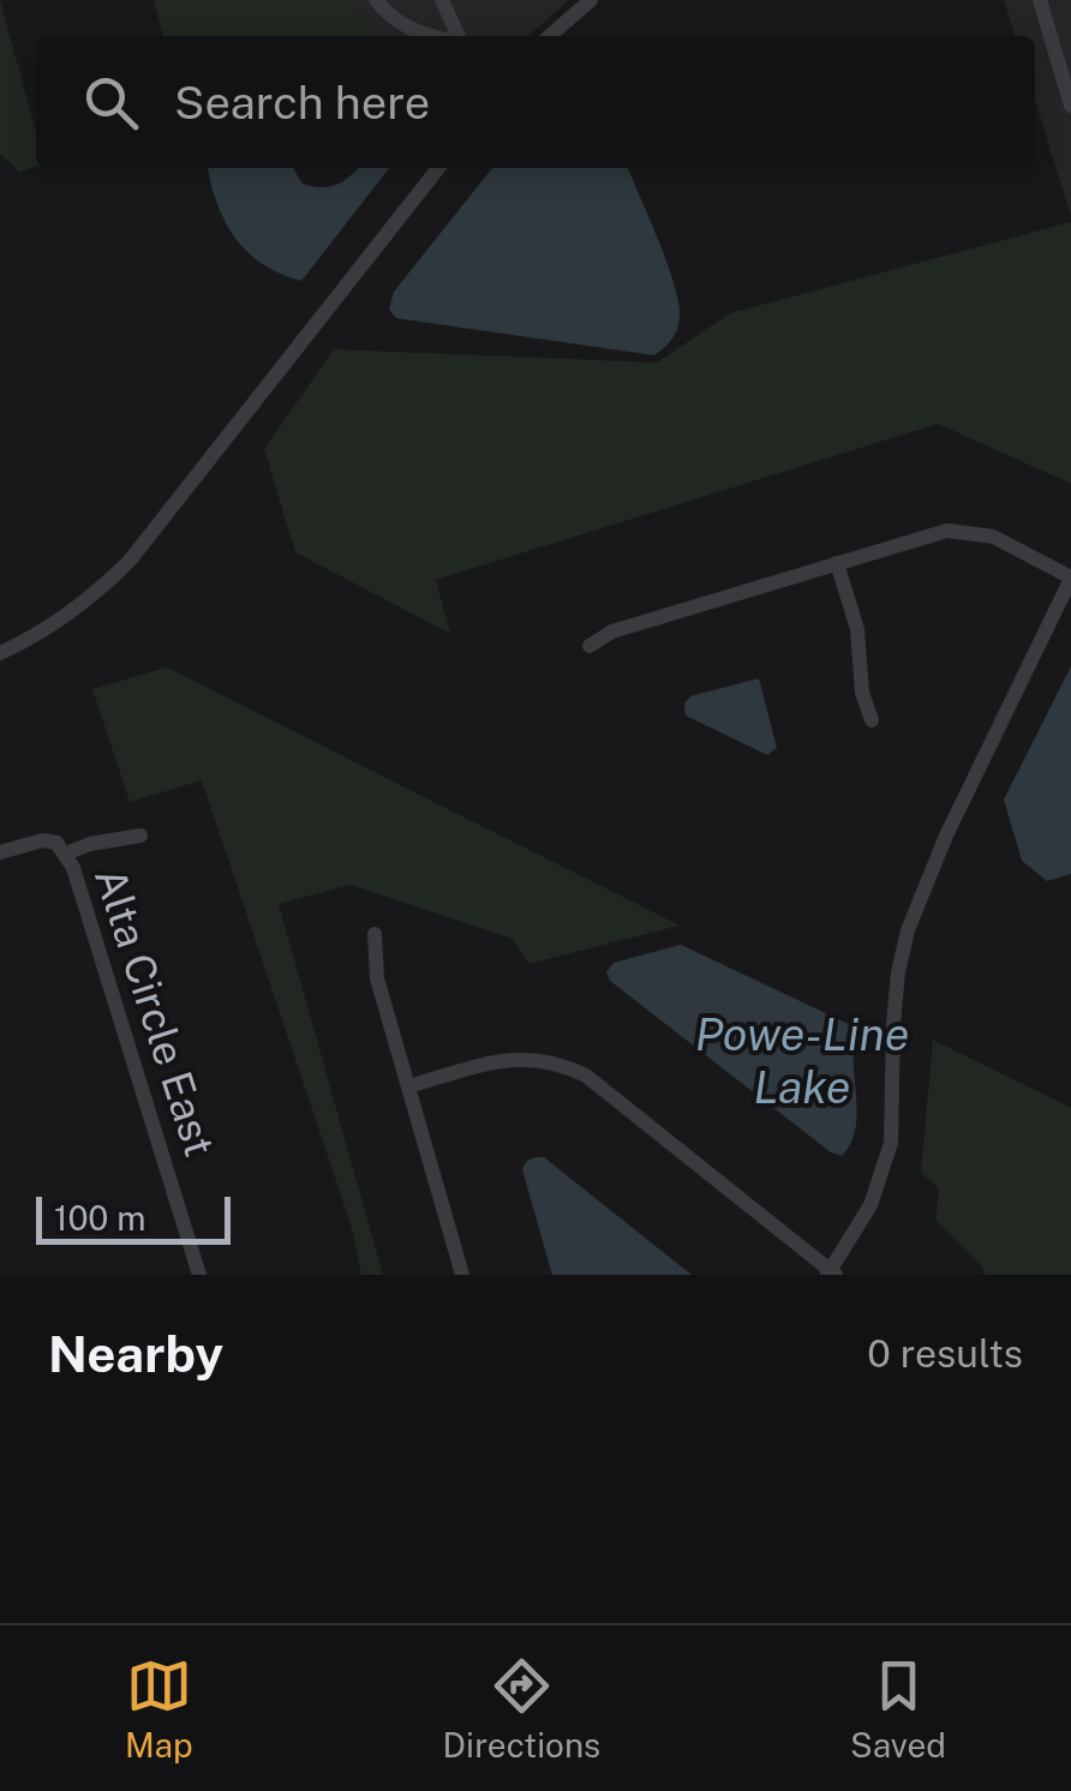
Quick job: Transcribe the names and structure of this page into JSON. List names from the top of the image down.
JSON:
{
  "streets": {
    "street": ["Alta Circle East"]
  },
  "water": ["Powe-Line Lake"],
  "scale_bar": "100 m",
  "page": {
    "search": "Search here",
    "scale": "100 m",
    "heading": ["Nearby", "0 results"],
    "nav": ["Map", "Directions", "Saved"]
  }
}
